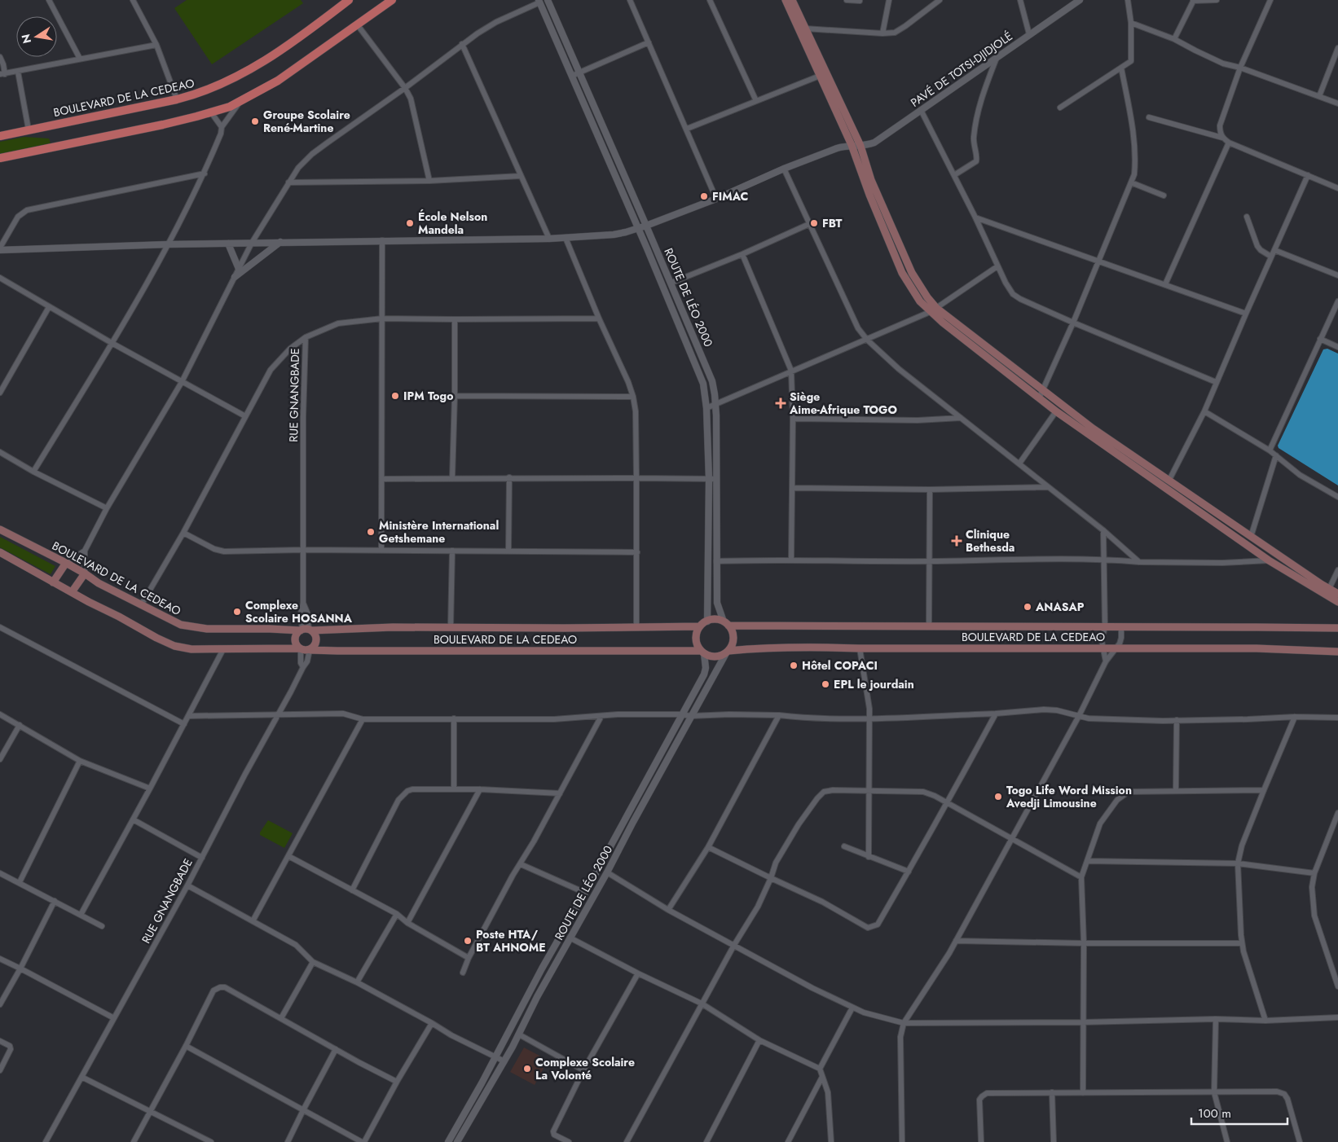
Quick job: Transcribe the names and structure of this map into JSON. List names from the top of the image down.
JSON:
{
  "streets": {
    "main road": ["BOULEVARD DE LA CEDEAO"],
    "street": ["PAVÉ DE TOTSI-DJIDJOLÉ", "ROUTE DE LÉO 2000", "RUE GNANGBADE"]
  },
  "crossings": [
    ["PAVÉ DE TOTSI-DJIDJOLÉ", "ROUTE DE LÉO 2000"],
    ["BOULEVARD DE LA CEDEAO", "ROUTE DE LÉO 2000"],
    ["BOULEVARD DE LA CEDEAO", "RUE GNANGBADE"]
  ],
  "places": {
    "other": [
      "Groupe Scolaire René-Martine",
      "FIMAC",
      "École Nelson Mandela",
      "FBT",
      "IPM Togo",
      "Ministère International Getshemane",
      "ANASAP",
      "Complexe Scolaire HOSANNA",
      "Hôtel COPACI",
      "EPL le jourdain",
      "Togo Life Word Mission Avedji Limousine",
      "Poste HTA/ BT AHNOME",
      "Complexe Scolaire La Volonté"
    ],
    "health": ["Siège Aime-Afrique TOGO", "Clinique Bethesda"]
  },
  "scale_bar": "100 m",
  "north": "left"
}
